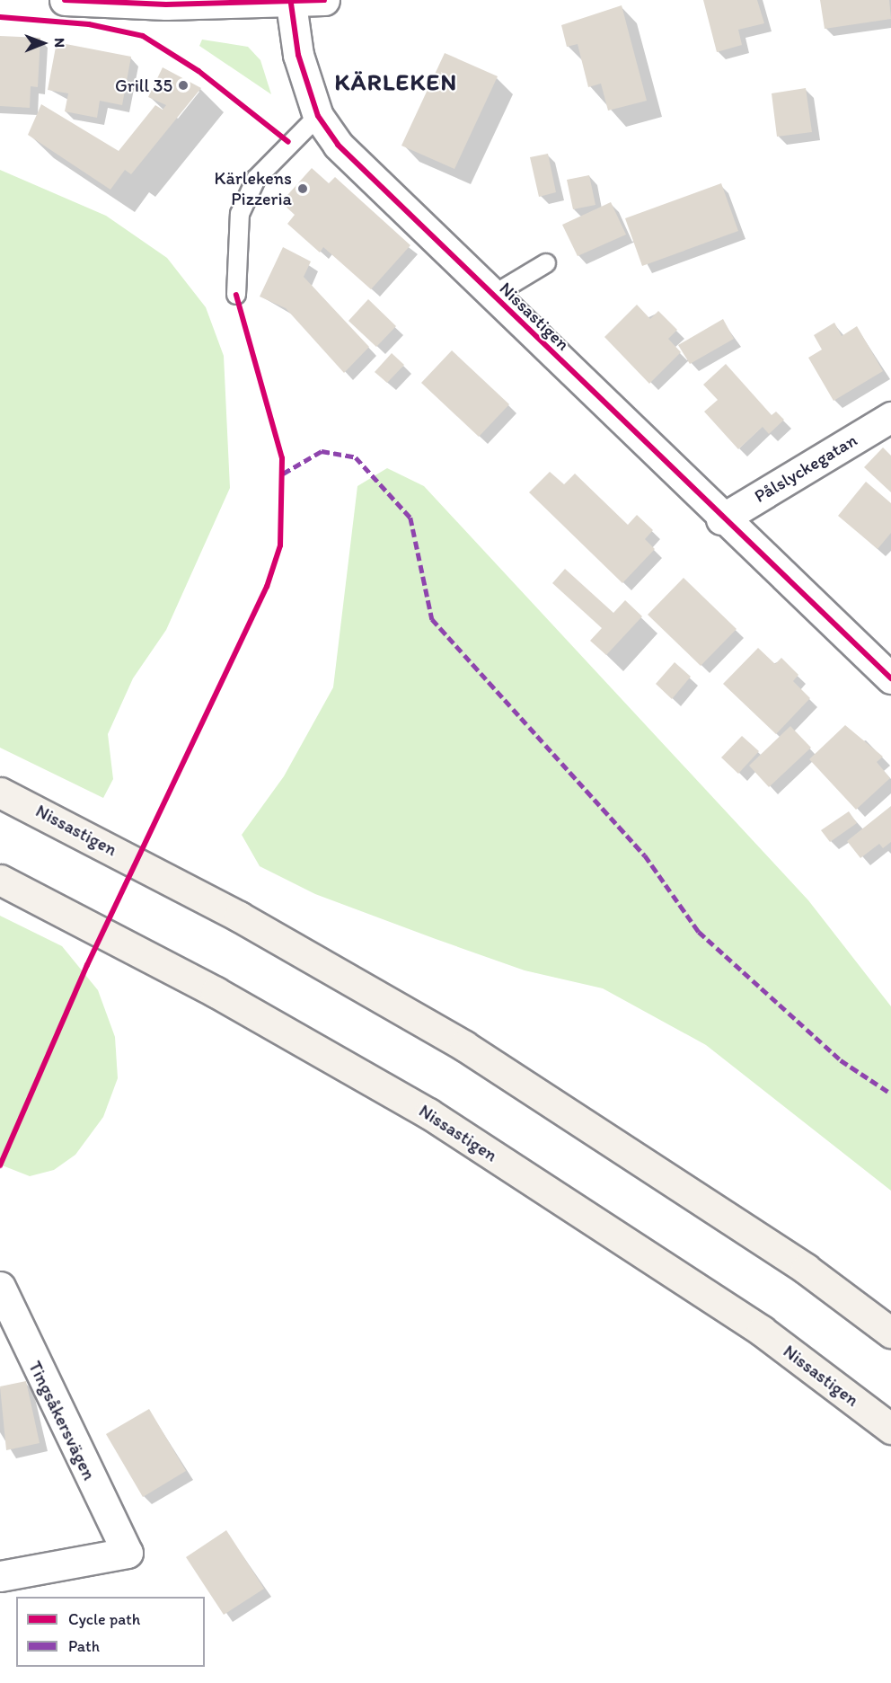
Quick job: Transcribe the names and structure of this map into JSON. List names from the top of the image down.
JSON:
{
  "streets": {
    "highway": ["Nissastigen"],
    "street": ["Pålslyckegatan", "Tingsåkersvägen"]
  },
  "crossings": [
    ["Nissastigen", "Pålslyckegatan"]
  ],
  "districts": ["KÄRLEKEN"],
  "places": ["Grill 35", "Kärlekens Pizzeria"],
  "legend": ["Cycle path", "Path"],
  "north": "right"
}
